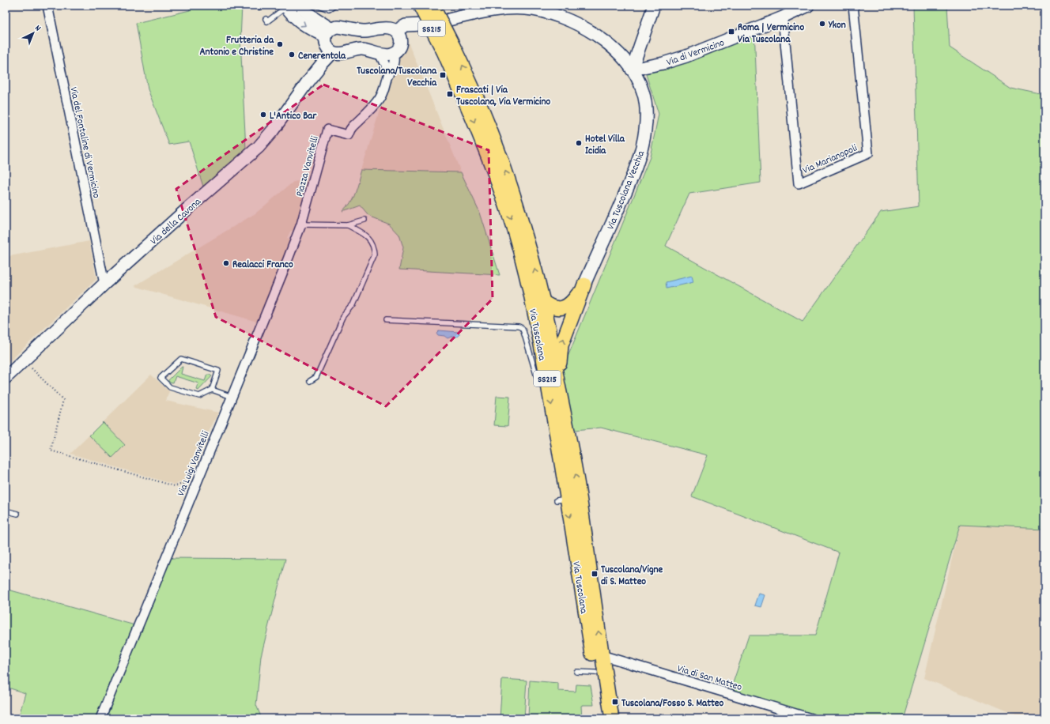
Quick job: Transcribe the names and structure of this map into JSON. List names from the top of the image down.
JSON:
{
  "streets": {
    "main road": [
      "SS215",
      "Via di Vermicino",
      "Via Tuscolana Vecchia",
      "Via della Cavona",
      "Via Tuscolana"
    ],
    "street": [
      "Via del Fontaline di Vermicino",
      "Via Marianopoli",
      "Piazza Vanvitelli",
      "Via Luigi Vanvitelli",
      "Via di San Matteo"
    ]
  },
  "crossings": [
    ["Via di Vermicino", "Via Marianopoli"],
    ["Via di Vermicino", "Via Tuscolana Vecchia"],
    ["Via del Fontaline di Vermicino", "Via della Cavona"],
    ["Piazza Vanvitelli", "Via Luigi Vanvitelli"],
    ["Via Tuscolana", "Via di San Matteo"]
  ],
  "places": {
    "other": [
      "Ykon",
      "Frutteria da Antonio e Christine",
      "Cenerentola",
      "L'Antico Bar",
      "Hotel Villa Icidia",
      "Realacci Franco"
    ],
    "transit": [
      "Roma | Vermicino Via Tuscolana",
      "Tuscolana/Tuscolana Vecchia",
      "Frascati | Via Tuscolana, Via Vermicino",
      "Tuscolana/Vigne di S. Matteo",
      "Tuscolana/Fosso S. Matteo"
    ]
  },
  "north": "top right"
}
